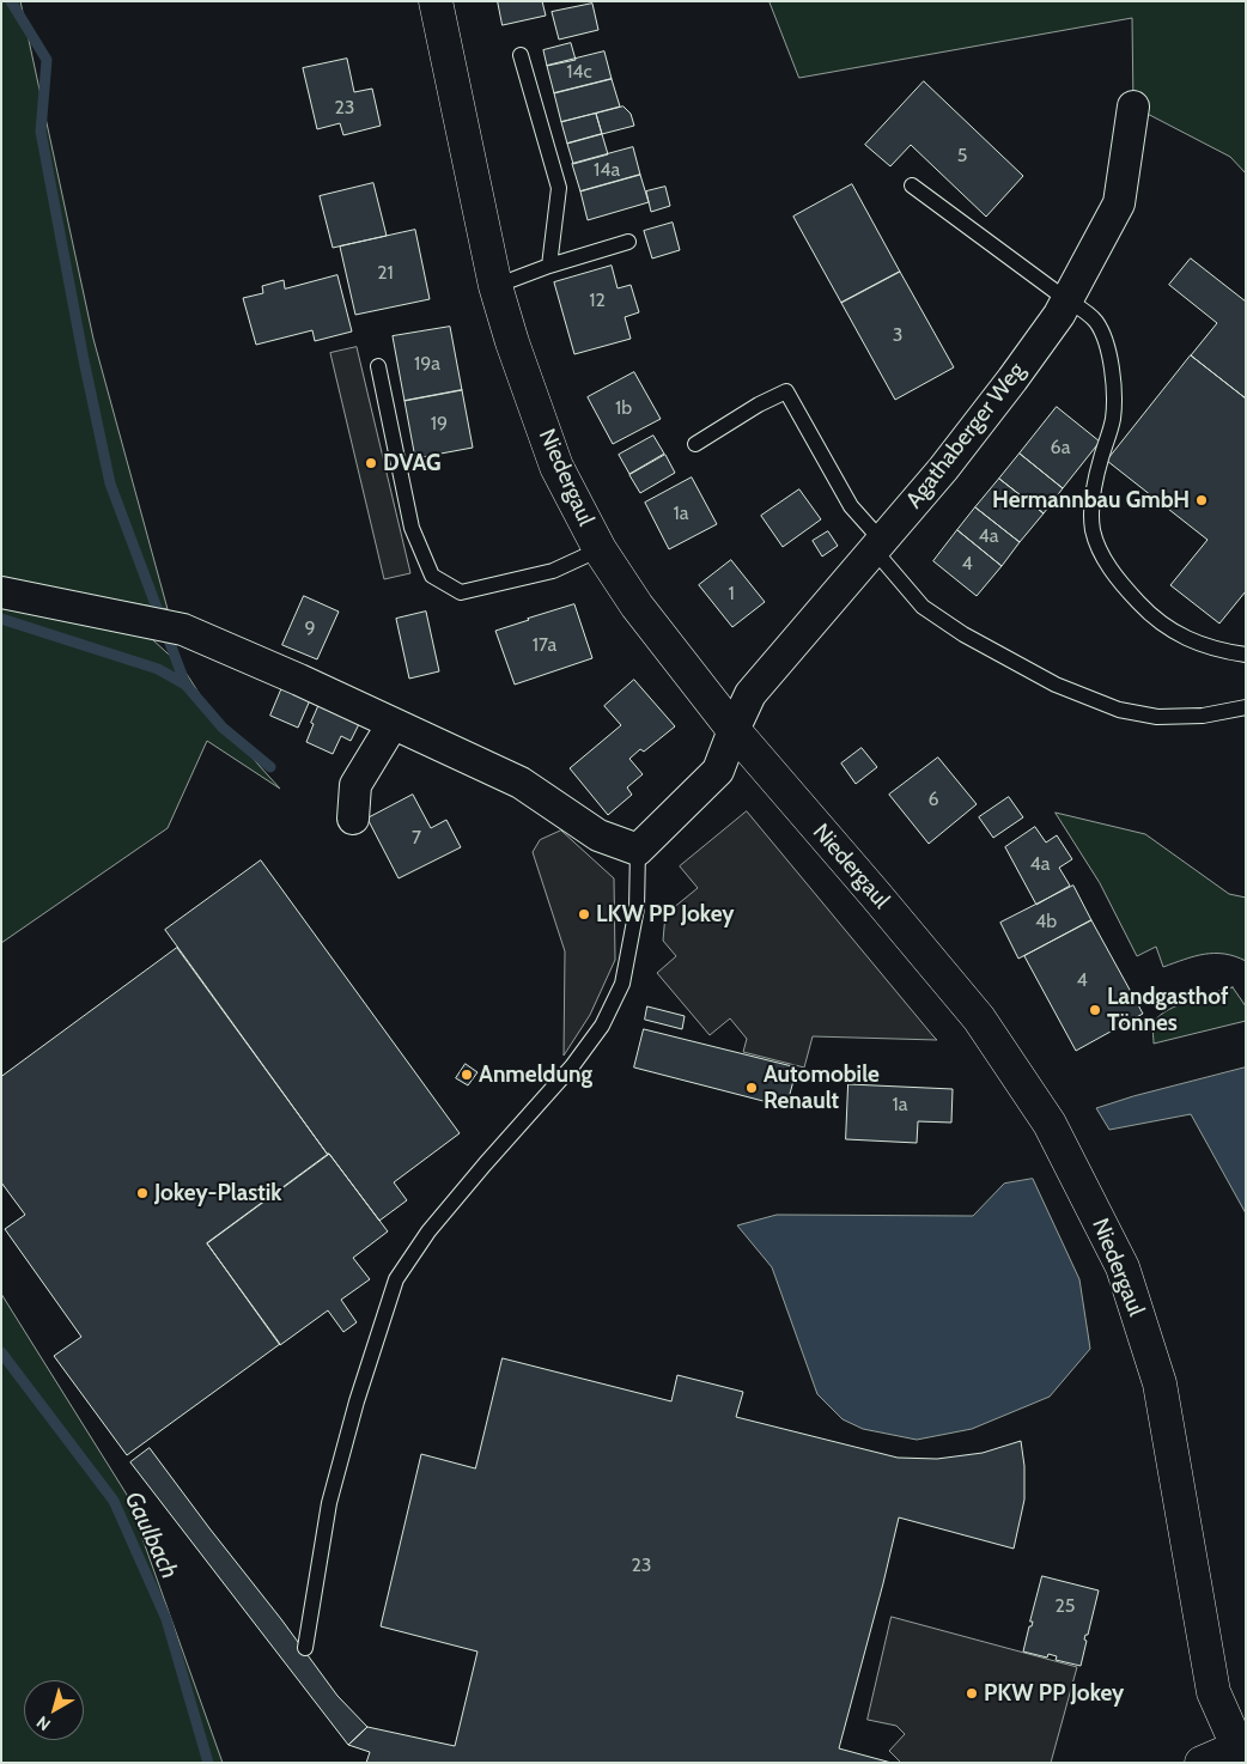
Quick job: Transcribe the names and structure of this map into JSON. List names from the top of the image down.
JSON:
{
  "streets": {
    "main road": ["Niedergaul"],
    "street": ["Agathaberger Weg"]
  },
  "crossings": [
    ["Agathaberger Weg", "Niedergaul"]
  ],
  "water": ["Gaulbach"],
  "places": [
    "DVAG",
    "Hermannbau GmbH",
    "LKW PP Jokey",
    "Landgasthof Tönnes",
    "Anmeldung",
    "Automobile Renault",
    "Jokey-Plastik",
    "PKW PP Jokey"
  ],
  "house_numbers": [
    "14c",
    "23",
    "5",
    "14a",
    "21",
    "12",
    "3",
    "19a",
    "1b",
    "19",
    "6a",
    "1a",
    "4a",
    "4",
    "1",
    "9",
    "17a",
    "6",
    "7",
    "4a",
    "4b",
    "4",
    "1a",
    "23",
    "25"
  ],
  "north": "bottom left"
}
